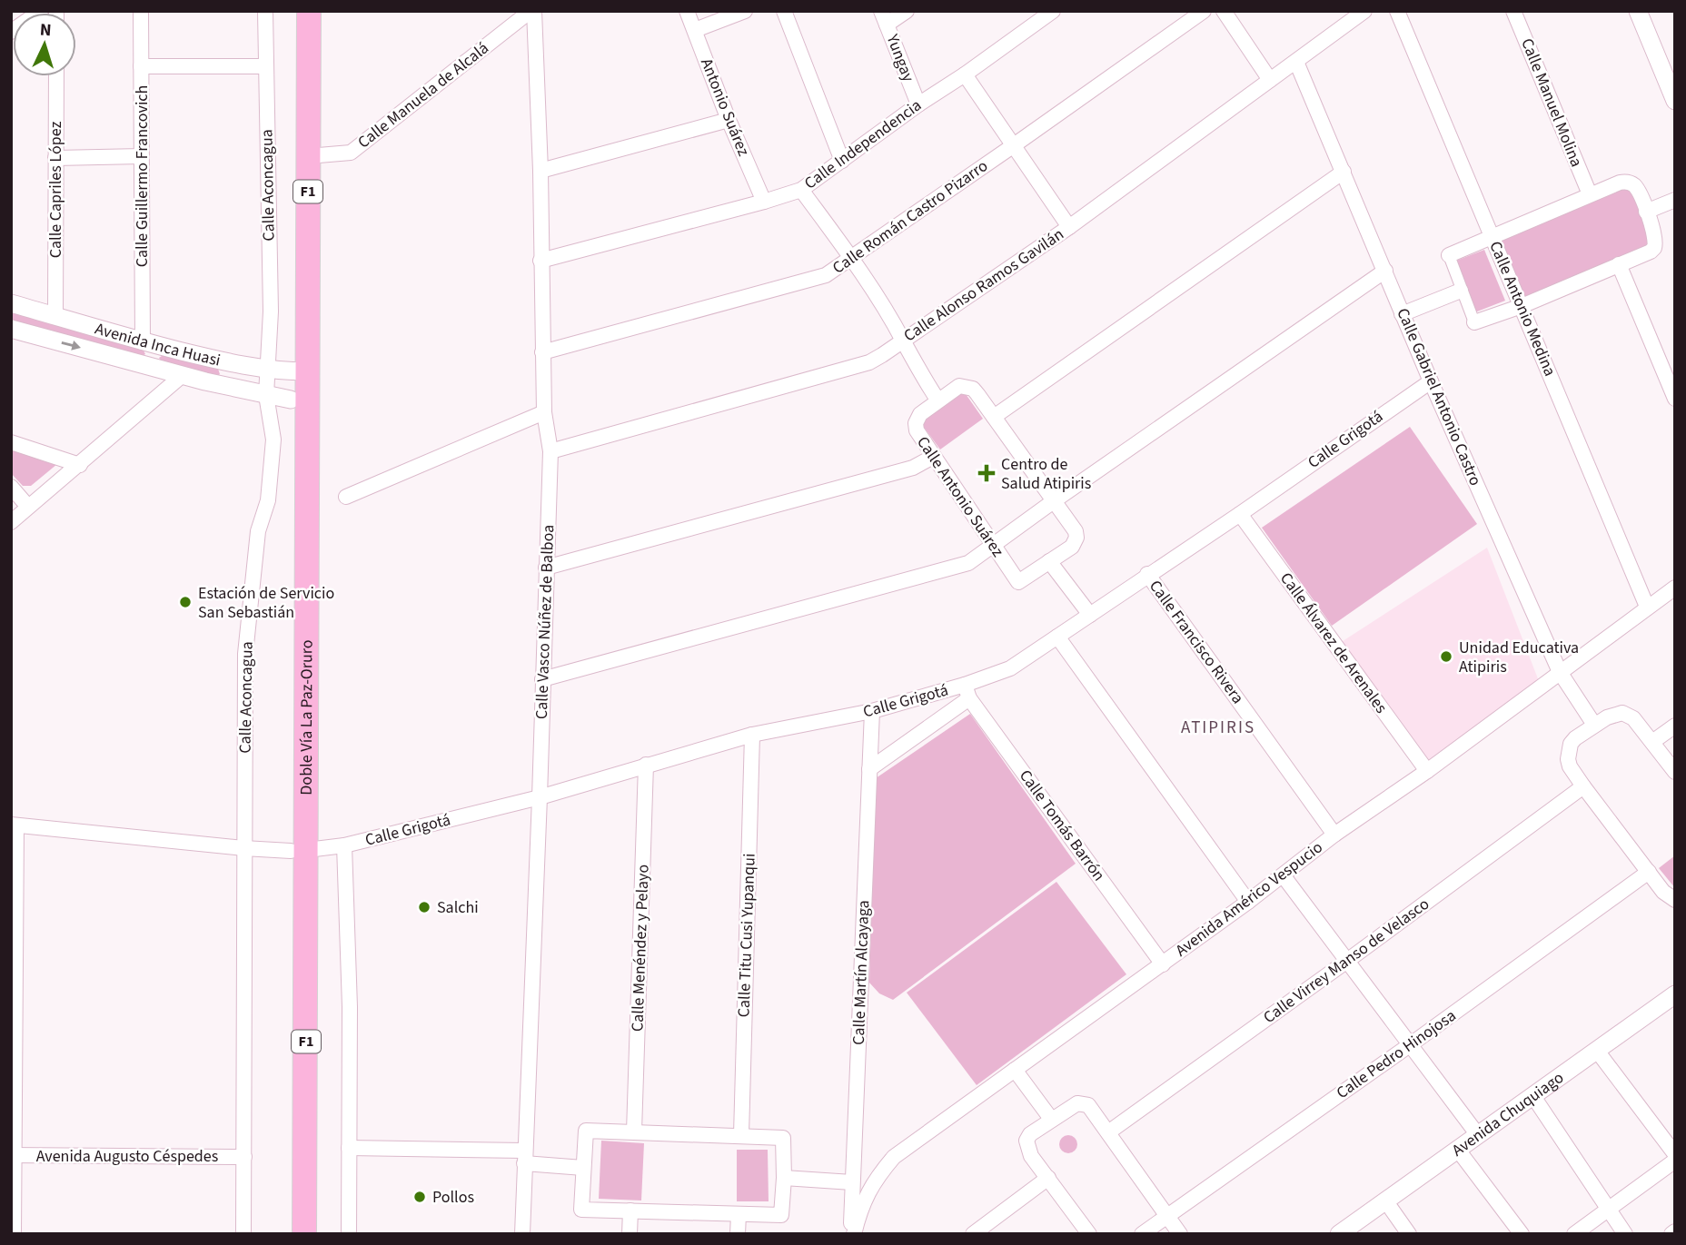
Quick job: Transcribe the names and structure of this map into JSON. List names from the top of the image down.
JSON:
{
  "streets": {
    "highway": ["F1", "Doble Vía La Paz-Oruro"],
    "street": [
      "Yungay",
      "Calle Manuela de Alcalá",
      "Calle Manuel Molina",
      "Antonio Suárez",
      "Calle Independencia",
      "Calle Guillermo Francovich",
      "Calle Aconcagua",
      "Calle Capriles López",
      "Calle Román Castro Pizarro",
      "Calle Alonso Ramos Gavilán",
      "Calle Antonio Medina",
      "Avenida Inca Huasi",
      "Calle Gabriel Antonio Castro",
      "Calle Grigotá",
      "Calle Antonio Suárez",
      "Calle Vasco Núñez de Balboa",
      "Calle Francisco Rivera",
      "Calle Álvarez de Arenales",
      "Calle Tomás Barrón",
      "Avenida Américo Vespucio",
      "Calle Titu Cusi Yupanqui",
      "Calle Menéndez y Pelayo",
      "Calle Virrey Manso de Velasco",
      "Calle Martín Alcayaga",
      "Calle Pedro Hinojosa",
      "Avenida Chuquiago",
      "Avenida Augusto Céspedes"
    ]
  },
  "crossings": [
    ["Yungay", "Calle Independencia"],
    ["Calle Manuela de Alcalá", "Calle Vasco Núñez de Balboa"],
    ["Calle Manuela de Alcalá", "Doble Vía La Paz-Oruro"],
    ["Antonio Suárez", "Calle Independencia"],
    ["Calle Independencia", "Calle Vasco Núñez de Balboa"],
    ["Calle Guillermo Francovich", "Avenida Inca Huasi"],
    ["Calle Aconcagua", "Avenida Inca Huasi"],
    ["Calle Aconcagua", "Calle Grigotá"],
    ["Calle Aconcagua", "Doble Vía La Paz-Oruro"],
    ["Calle Aconcagua", "Avenida Augusto Céspedes"],
    ["Calle Capriles López", "Avenida Inca Huasi"],
    ["Calle Román Castro Pizarro", "Calle Vasco Núñez de Balboa"],
    ["Calle Alonso Ramos Gavilán", "Calle Gabriel Antonio Castro"],
    ["Calle Alonso Ramos Gavilán", "Calle Vasco Núñez de Balboa"],
    ["Calle Antonio Medina", "Avenida Américo Vespucio"],
    ["Avenida Inca Huasi", "Doble Vía La Paz-Oruro"],
    ["Calle Gabriel Antonio Castro", "Calle Grigotá"],
    ["Calle Gabriel Antonio Castro", "Avenida Américo Vespucio"],
    ["Calle Grigotá", "Calle Vasco Núñez de Balboa"],
    ["Calle Grigotá", "Calle Francisco Rivera"],
    ["Calle Grigotá", "Calle Álvarez de Arenales"],
    ["Calle Grigotá", "Doble Vía La Paz-Oruro"],
    ["Calle Grigotá", "Calle Tomás Barrón"],
    ["Calle Grigotá", "Calle Titu Cusi Yupanqui"],
    ["Calle Grigotá", "Calle Menéndez y Pelayo"],
    ["Calle Grigotá", "Calle Martín Alcayaga"],
    ["Calle Francisco Rivera", "Avenida Américo Vespucio"],
    ["Calle Álvarez de Arenales", "Avenida Américo Vespucio"],
    ["Calle Tomás Barrón", "Avenida Américo Vespucio"],
    ["Avenida Américo Vespucio", "Calle Martín Alcayaga"]
  ],
  "districts": ["ATIPIRIS"],
  "places": {
    "health": ["Centro de Salud Atipiris"],
    "other": [
      "Estación de Servicio San Sebastián",
      "Unidad Educativa Atipiris",
      "Salchi",
      "Pollos"
    ]
  },
  "north": "top"
}
